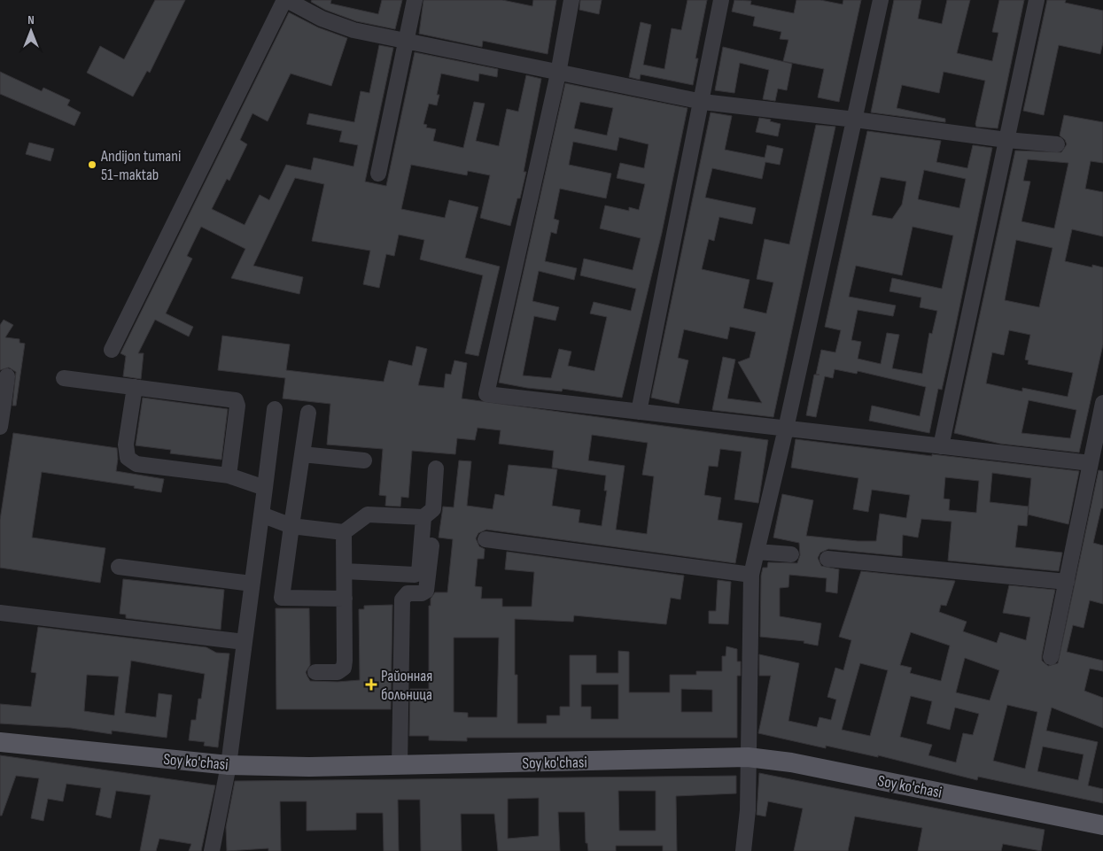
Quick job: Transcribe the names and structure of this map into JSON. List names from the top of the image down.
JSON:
{
  "streets": {
    "main road": ["Soy ko'chasi"]
  },
  "places": {
    "other": ["Andijon tumani 51-maktab"],
    "health": ["Районная больница"]
  },
  "north": "top"
}
